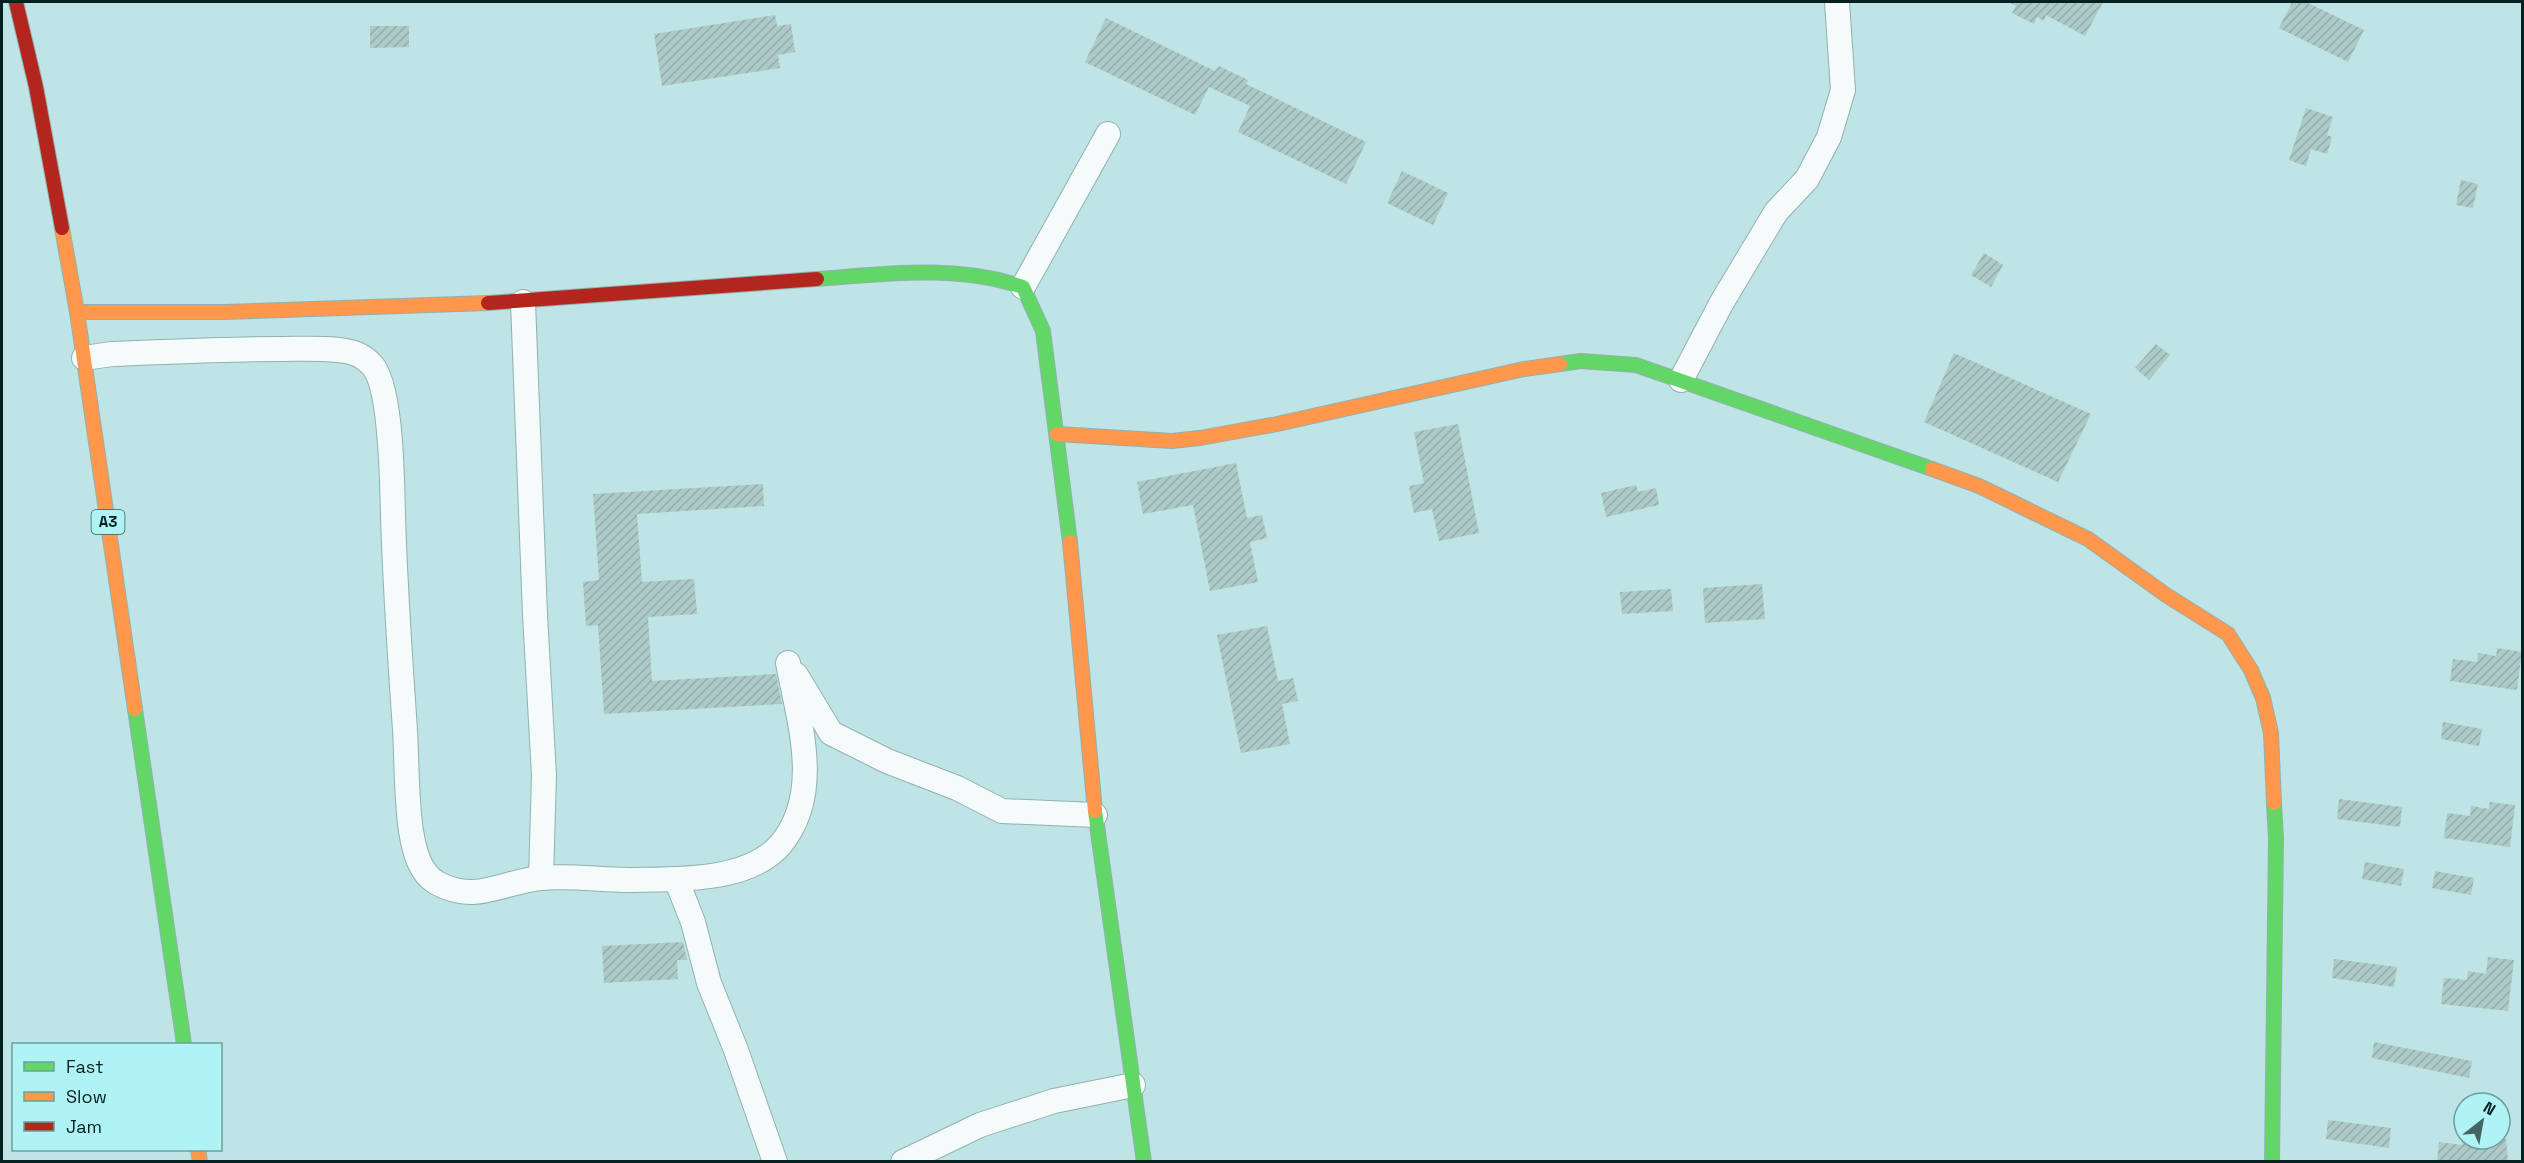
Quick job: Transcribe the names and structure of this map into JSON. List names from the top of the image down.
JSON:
{
  "streets": {
    "main road": ["A3"]
  },
  "legend": ["Fast", "Slow", "Jam"],
  "north": "top right"
}
